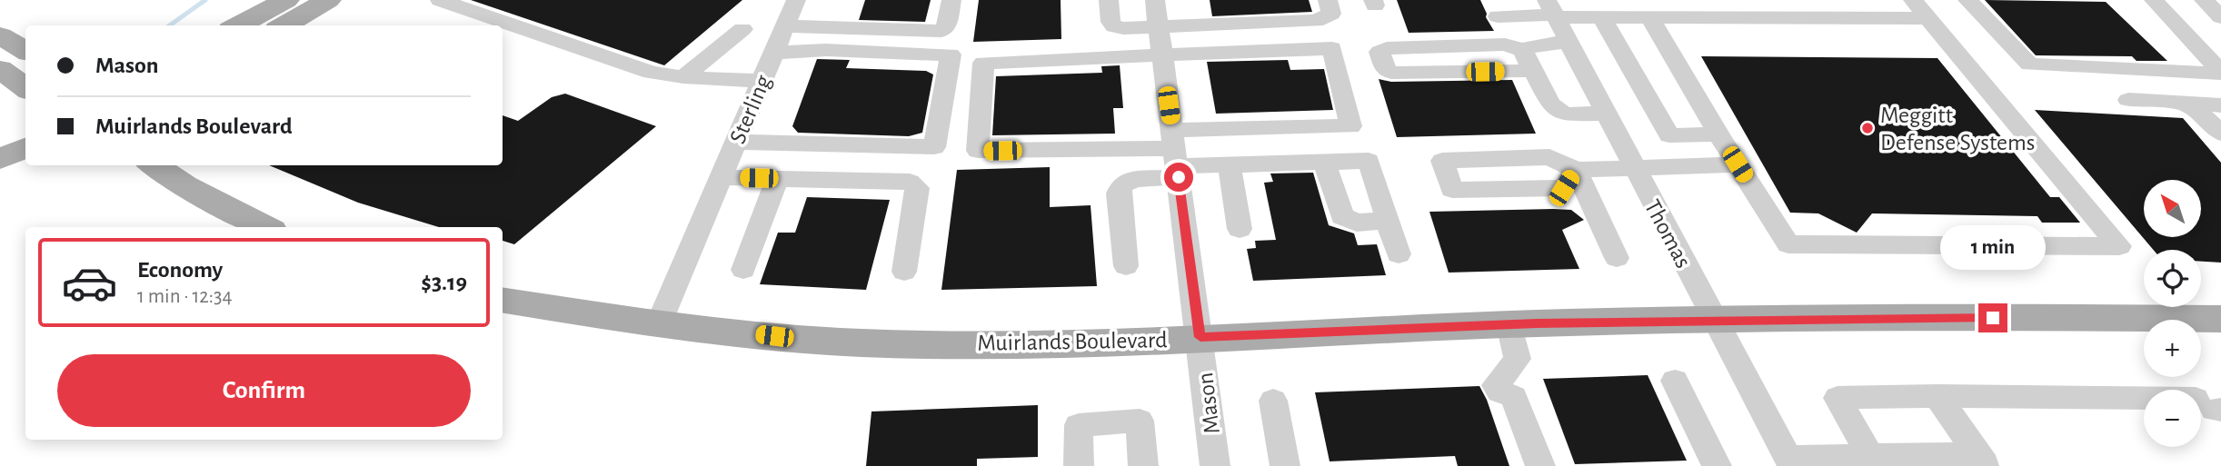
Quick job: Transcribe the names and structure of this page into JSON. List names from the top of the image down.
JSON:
{
  "streets": {
    "main road": ["Muirlands Boulevard"],
    "street": ["Sterling", "Thomas", "Mason"]
  },
  "crossings": [
    ["Sterling", "Muirlands Boulevard"],
    ["Thomas", "Muirlands Boulevard"],
    ["Muirlands Boulevard", "Mason"]
  ],
  "places": ["Meggitt Defense Systems"],
  "north": "top left",
  "page": {
    "banner": ["Mason", "Muirlands Boulevard"],
    "map_buttons": ["+", "−"],
    "bubble": "1 min",
    "list": [
      {
        "name": "Economy",
        "note": "1 min · 12:34",
        "value": "$3.19"
      }
    ],
    "buttons": "Confirm"
  }
}
